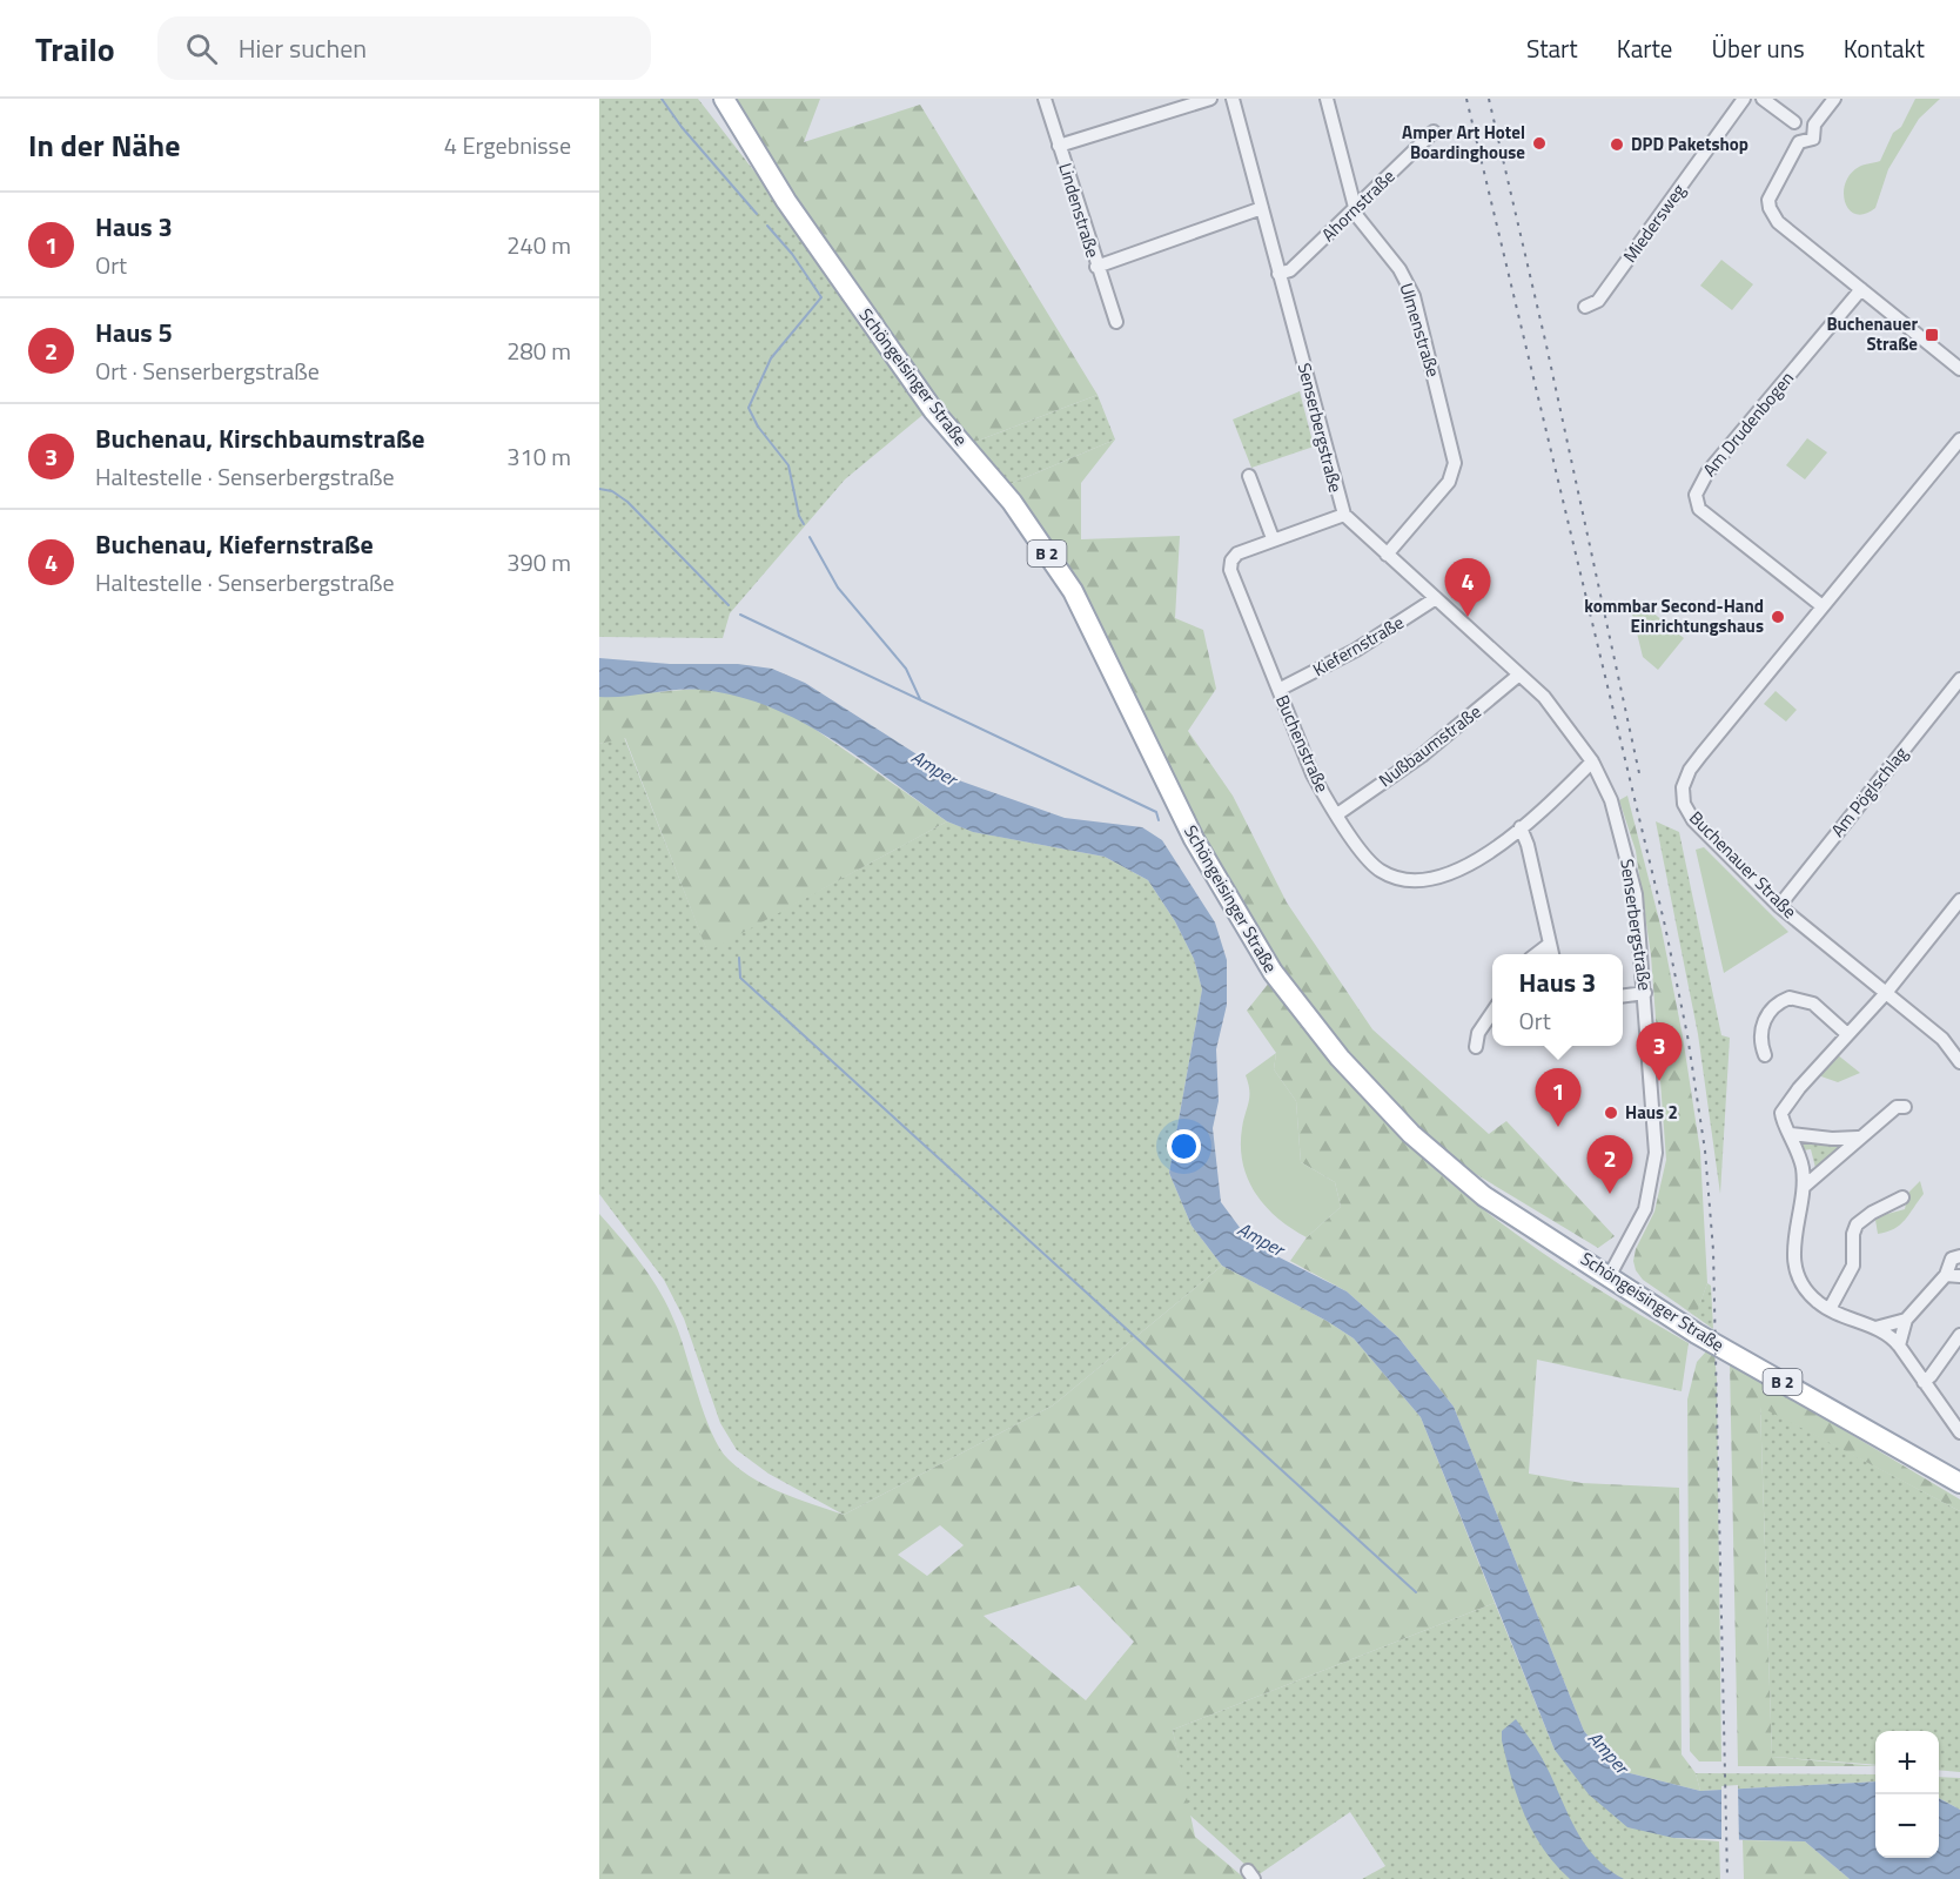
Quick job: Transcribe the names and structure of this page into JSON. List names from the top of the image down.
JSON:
{
  "streets": {
    "main road": ["Schöngeisinger Straße", "B 2"],
    "street": [
      "Ahornstraße",
      "Lindenstraße",
      "Miedersweg",
      "Ulmenstraße",
      "Am Drudenbogen",
      "Senserbergstraße",
      "Kiefernstraße",
      "Buchenstraße",
      "Nußbaumstraße",
      "Am Pöglschlag",
      "Buchenauer Straße"
    ]
  },
  "crossings": [
    ["Ahornstraße", "Ulmenstraße"],
    ["Ahornstraße", "Senserbergstraße"],
    ["Ulmenstraße", "Senserbergstraße"],
    ["Schöngeisinger Straße", "Senserbergstraße"],
    ["Am Drudenbogen", "Buchenauer Straße"],
    ["Senserbergstraße", "Kiefernstraße"],
    ["Senserbergstraße", "Buchenstraße"],
    ["Senserbergstraße", "Nußbaumstraße"],
    ["Kiefernstraße", "Buchenstraße"],
    ["Buchenstraße", "Nußbaumstraße"],
    ["Am Pöglschlag", "Buchenauer Straße"]
  ],
  "water": ["Amper"],
  "places": {
    "other": [
      "Amper Art Hotel Boardinghouse",
      "DPD Paketshop",
      "kommbar Second-Hand Einrichtungshaus",
      "Haus 2"
    ],
    "transit": ["Buchenauer Straße"]
  },
  "page": {
    "header": "Trailo",
    "search": "Hier suchen",
    "nav": [
      "Start",
      "Karte",
      "Über uns",
      "Kontakt"
    ],
    "heading": ["In der Nähe", "4 Ergebnisse"],
    "list": [
      {
        "mark": "1",
        "name": "Haus 3",
        "note": "Ort",
        "value": "240 m"
      },
      {
        "mark": "2",
        "name": "Haus 5",
        "note": "Ort · Senserbergstraße",
        "value": "280 m"
      },
      {
        "mark": "3",
        "name": "Buchenau, Kirschbaumstraße",
        "note": "Haltestelle · Senserbergstraße",
        "value": "310 m"
      },
      {
        "mark": "4",
        "name": "Buchenau, Kiefernstraße",
        "note": "Haltestelle · Senserbergstraße",
        "value": "390 m"
      }
    ],
    "pins": [
      "4",
      "3",
      "1",
      "2"
    ],
    "popup": ["Haus 3", "Ort"],
    "map_buttons": ["+", "−"]
  }
}
